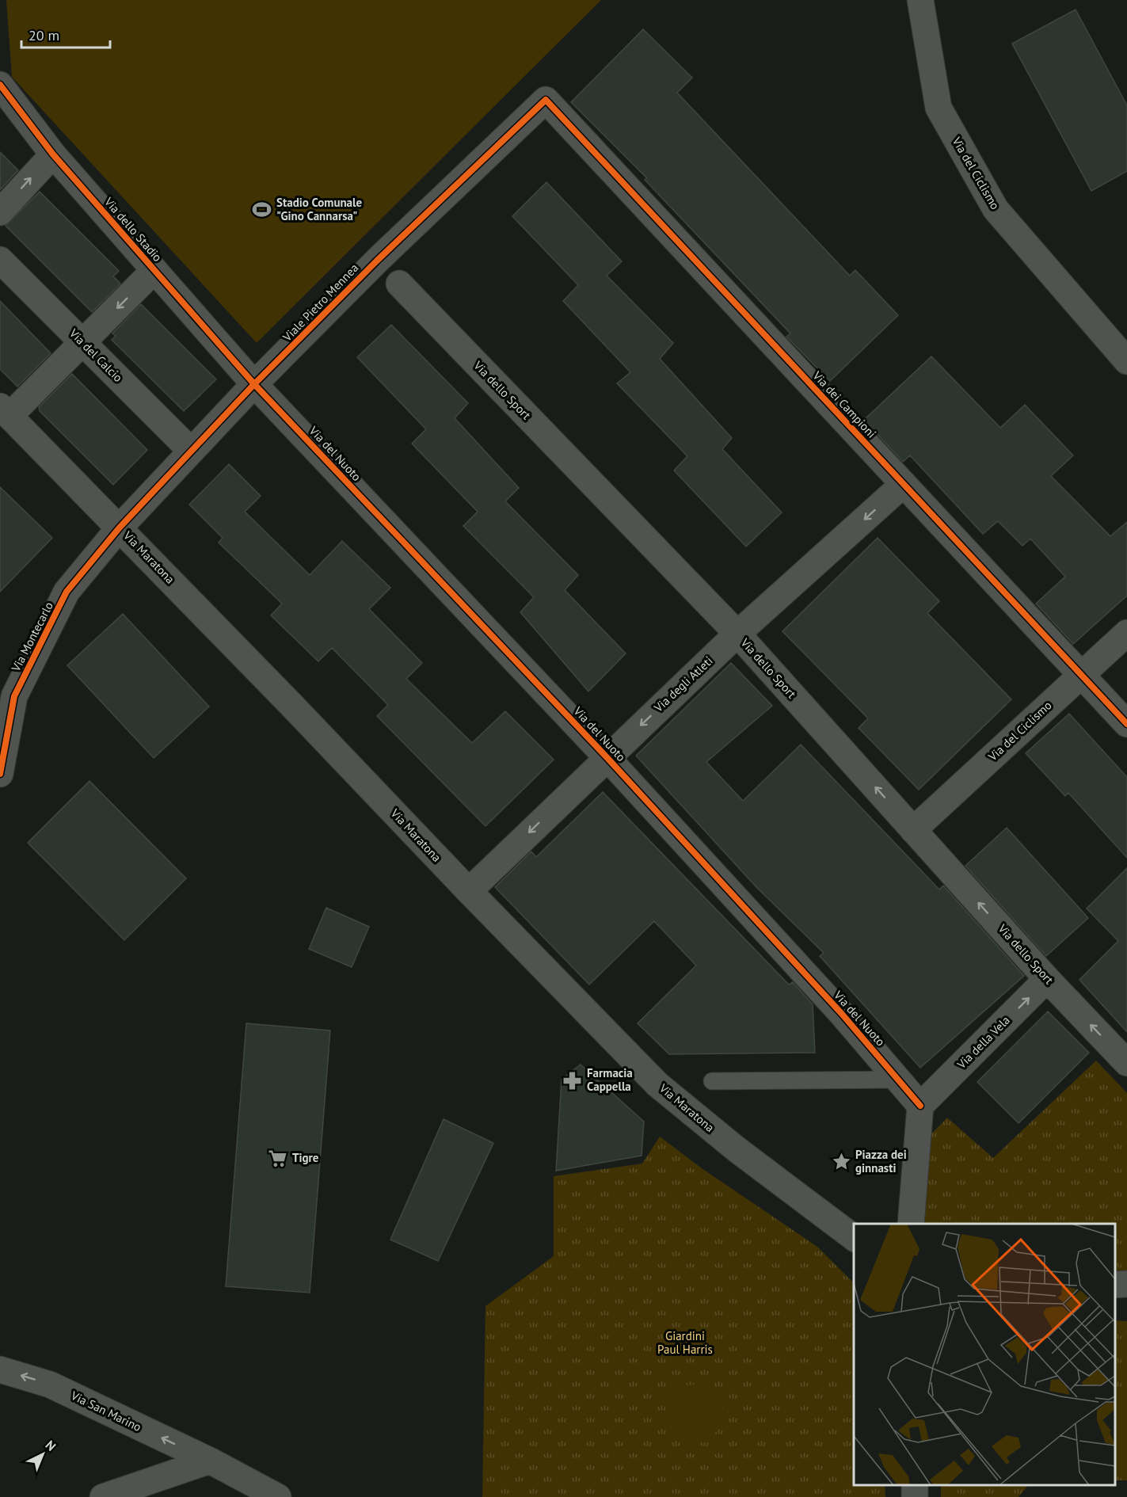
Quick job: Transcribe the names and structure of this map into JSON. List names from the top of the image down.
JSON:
{
  "streets": {
    "street": [
      "Via del Ciclismo",
      "Via dello Stadio",
      "Viale Pietro Mennea",
      "Via del Calcio",
      "Via dello Sport",
      "Via dei Campioni",
      "Via del Nuoto",
      "Via Maratona",
      "Via Montecarlo",
      "Via degli Atleti",
      "Via della Vela",
      "Via San Marino"
    ]
  },
  "crossings": [
    ["Via del Ciclismo", "Via dello Sport"],
    ["Via del Ciclismo", "Via dei Campioni"],
    ["Via dello Stadio", "Viale Pietro Mennea"],
    ["Via dello Stadio", "Via del Nuoto"],
    ["Viale Pietro Mennea", "Via del Calcio"],
    ["Viale Pietro Mennea", "Via dei Campioni"],
    ["Viale Pietro Mennea", "Via del Nuoto"],
    ["Viale Pietro Mennea", "Via Maratona"],
    ["Viale Pietro Mennea", "Via Montecarlo"],
    ["Via dello Sport", "Via degli Atleti"],
    ["Via dello Sport", "Via della Vela"],
    ["Via dei Campioni", "Via degli Atleti"],
    ["Via del Nuoto", "Via degli Atleti"],
    ["Via del Nuoto", "Via della Vela"],
    ["Via Maratona", "Via Montecarlo"],
    ["Via Maratona", "Via degli Atleti"]
  ],
  "one_way": [
    "Via dello Sport",
    "Via degli Atleti",
    "Via della Vela",
    "Via San Marino"
  ],
  "parks": ["Giardini Paul Harris"],
  "places": {
    "sports": ["Stadio Comunale \"Gino Cannarsa\""],
    "pharmacy": ["Farmacia Cappella"],
    "supermarket": ["Tigre"],
    "place": ["Piazza dei ginnasti"]
  },
  "scale_bar": "20 m",
  "north": "top right"
}
